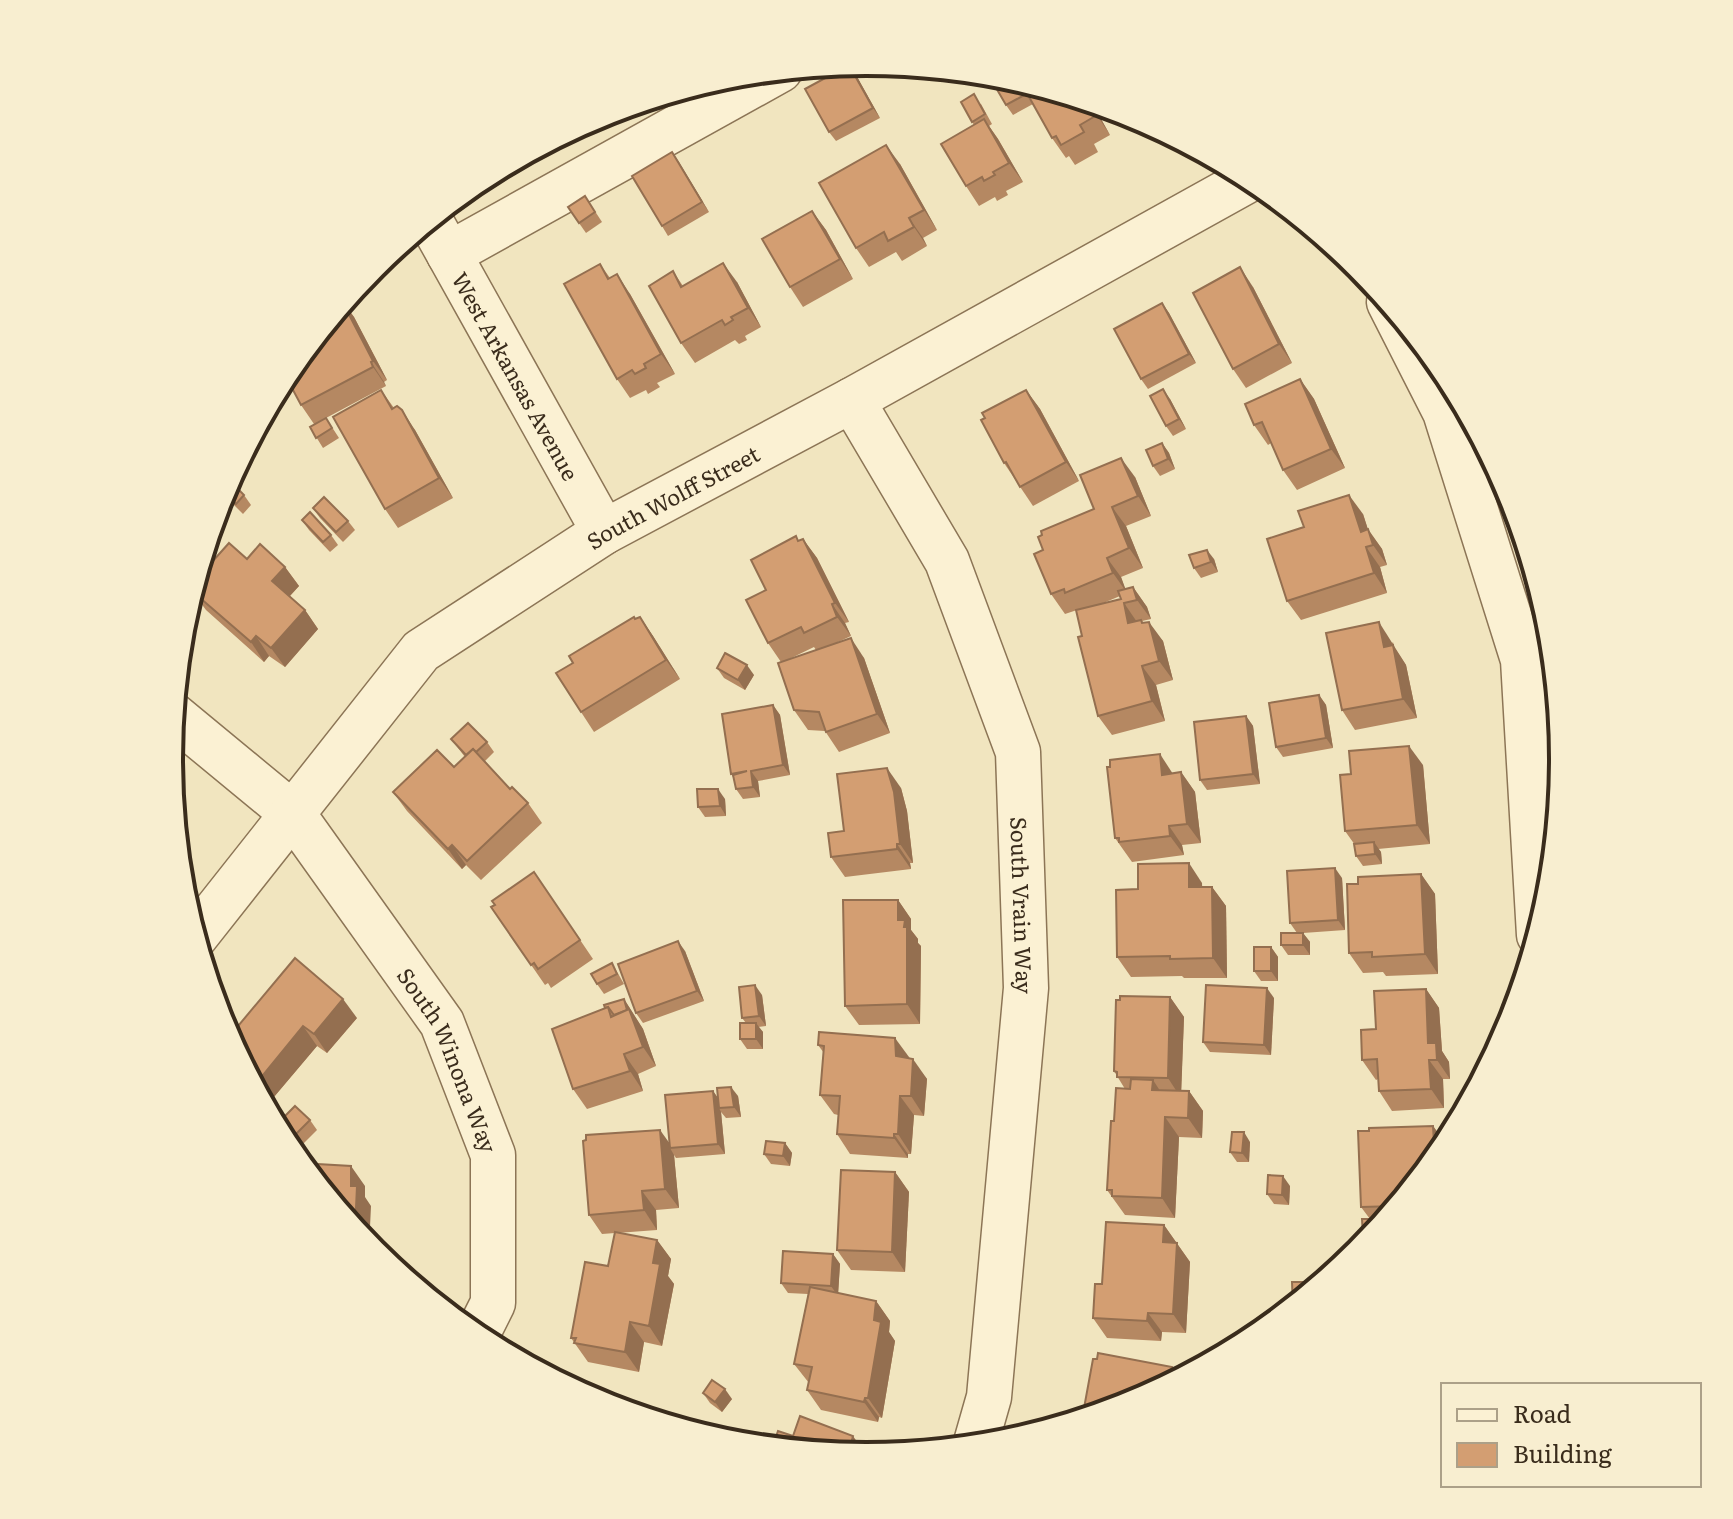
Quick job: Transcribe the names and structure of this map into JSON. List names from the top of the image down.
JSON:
{
  "streets": {
    "street": [
      "West Arkansas Avenue",
      "South Wolff Street",
      "South Vrain Way",
      "South Winona Way"
    ]
  },
  "crossings": [
    ["West Arkansas Avenue", "South Wolff Street"],
    ["South Wolff Street", "South Vrain Way"],
    ["South Wolff Street", "South Winona Way"]
  ],
  "legend": ["Road", "Building"]
}
